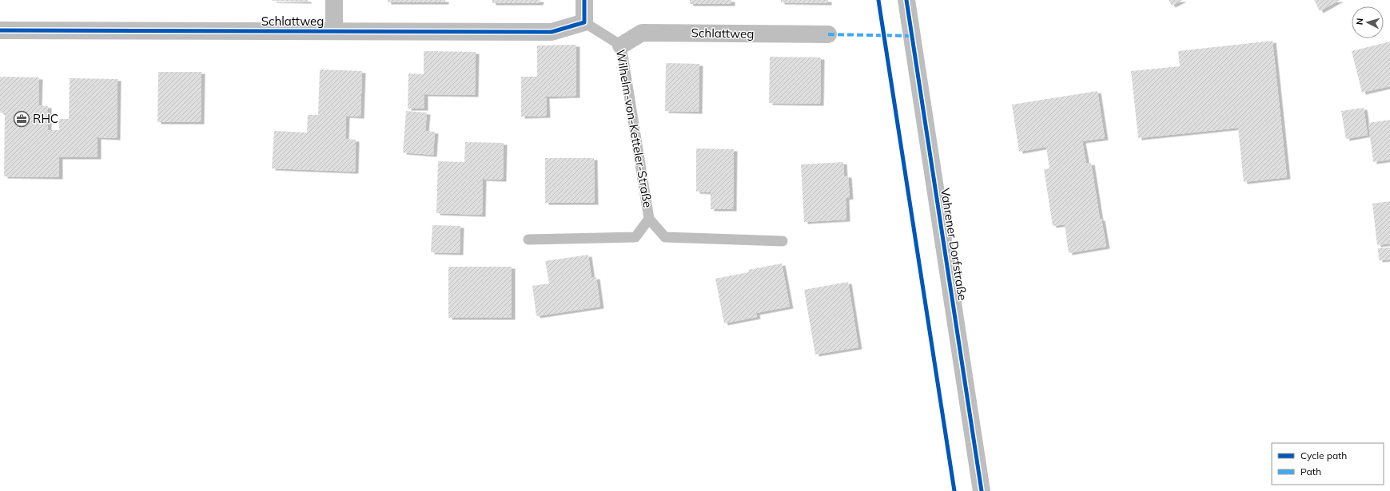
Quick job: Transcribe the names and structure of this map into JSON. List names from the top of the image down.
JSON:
{
  "streets": {
    "street": ["Schlattweg", "Vahrener Dorfstraße"],
    "lane": ["Wilhelm-von-Ketteler-Straße"]
  },
  "crossings": [
    ["Schlattweg", "Wilhelm-von-Ketteler-Straße"]
  ],
  "places": {
    "office": ["RHC"]
  },
  "legend": ["Cycle path", "Path"],
  "north": "left"
}
